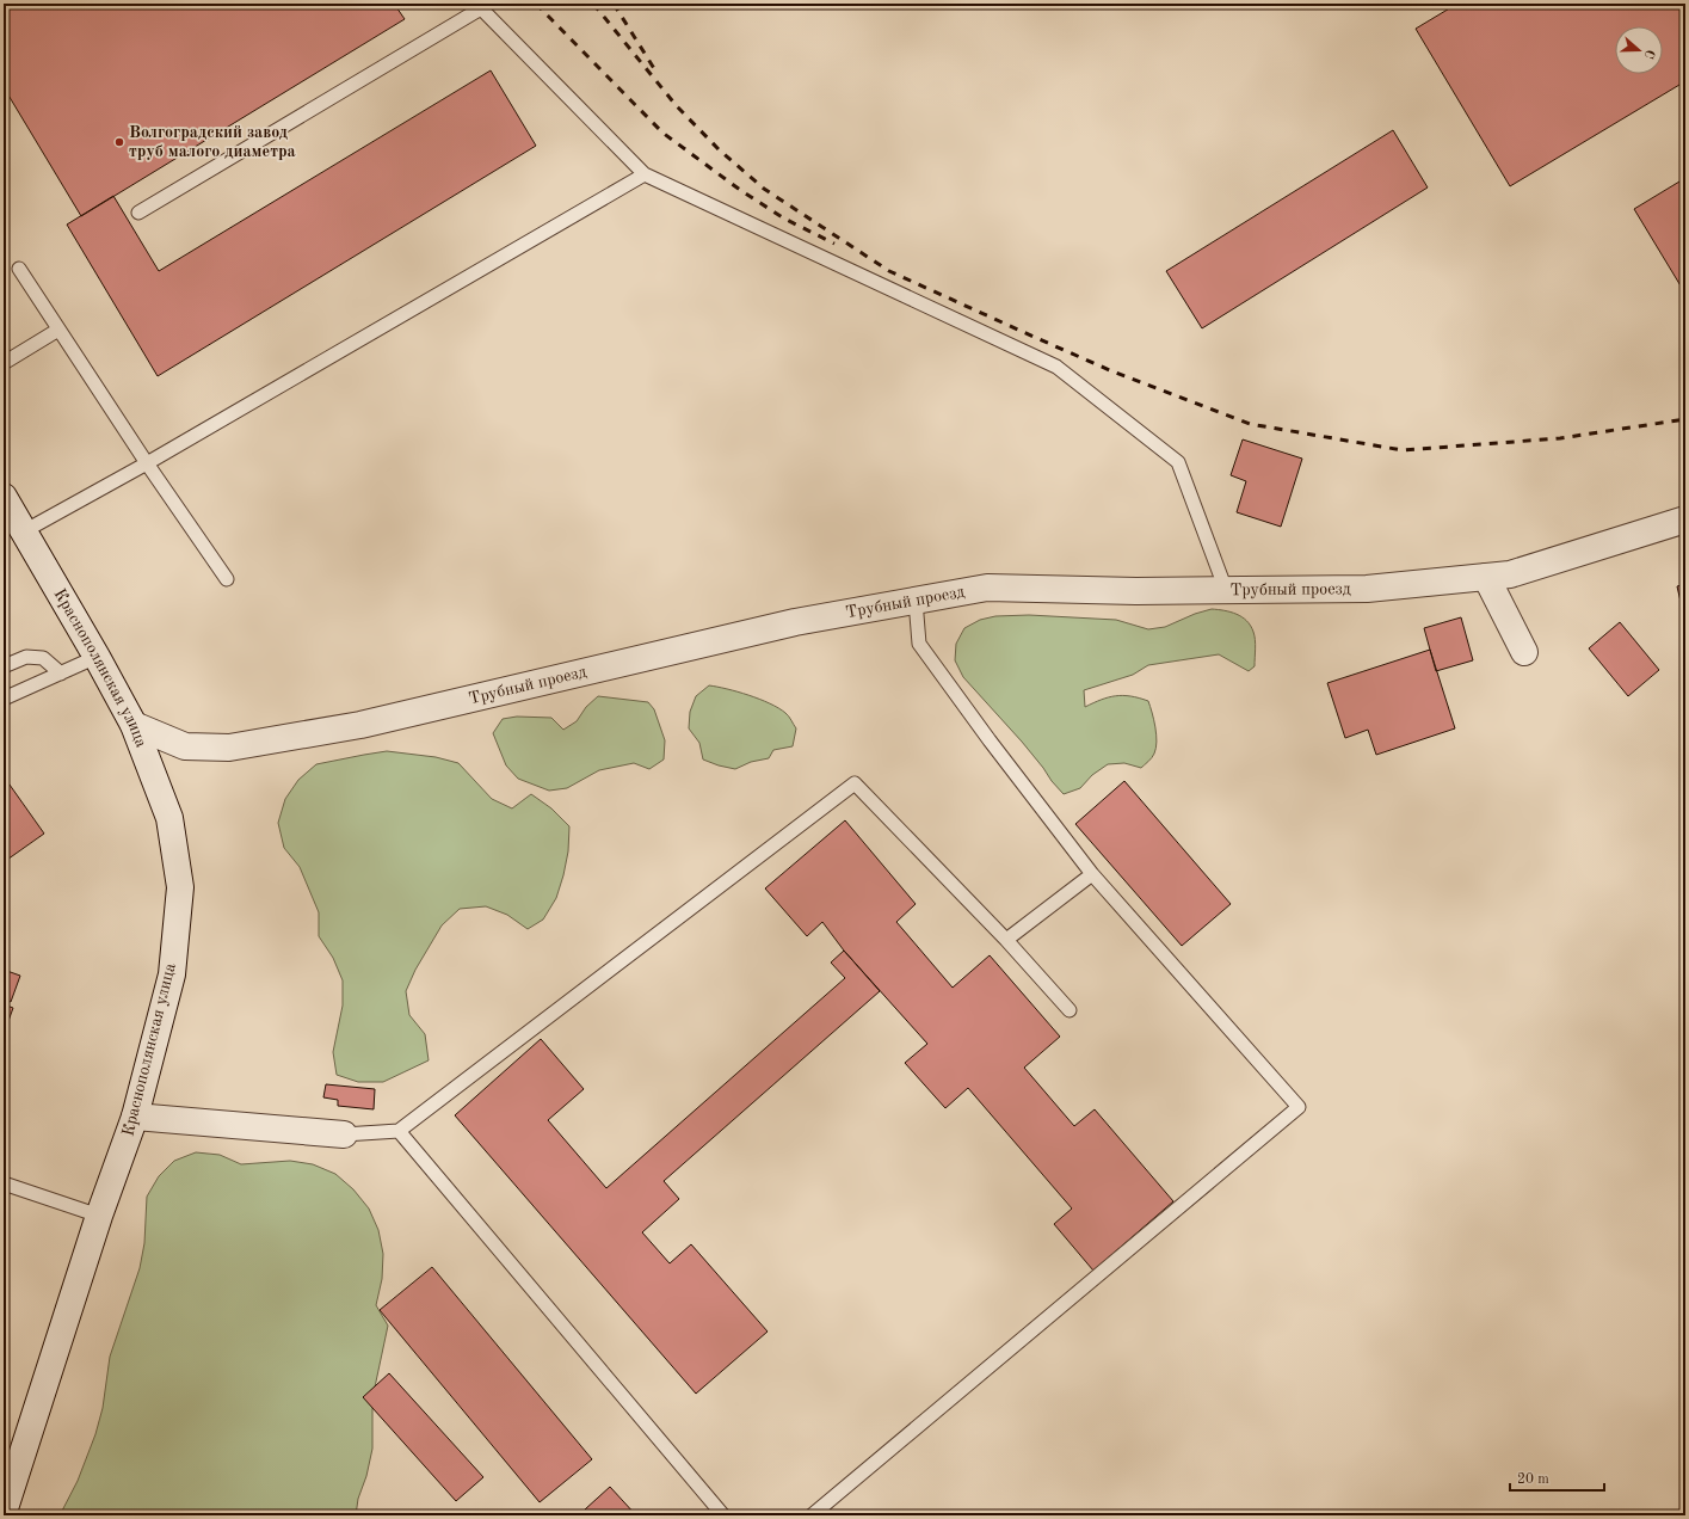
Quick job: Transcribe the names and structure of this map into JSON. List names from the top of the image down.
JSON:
{
  "streets": {
    "street": ["Трубный проезд", "Краснополянская улица"]
  },
  "crossings": [
    ["Трубный проезд", "Краснополянская улица"]
  ],
  "places": ["Волгоградский завод труб малого диаметра"],
  "scale_bar": "20 m",
  "north": "right"
}
